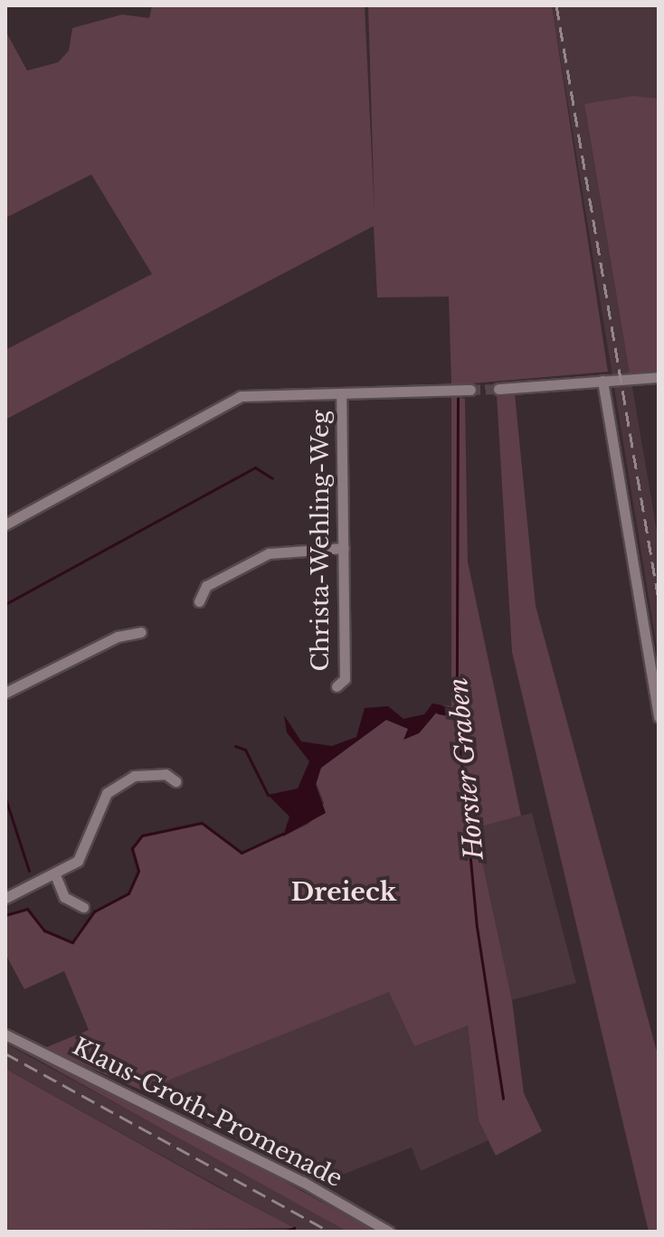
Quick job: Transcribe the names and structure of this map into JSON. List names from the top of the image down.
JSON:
{
  "streets": {
    "street": ["Christa-Wehling-Weg", "Klaus-Groth-Promenade"]
  },
  "districts": ["Dreieck"],
  "water": ["Horster Graben"]
}
